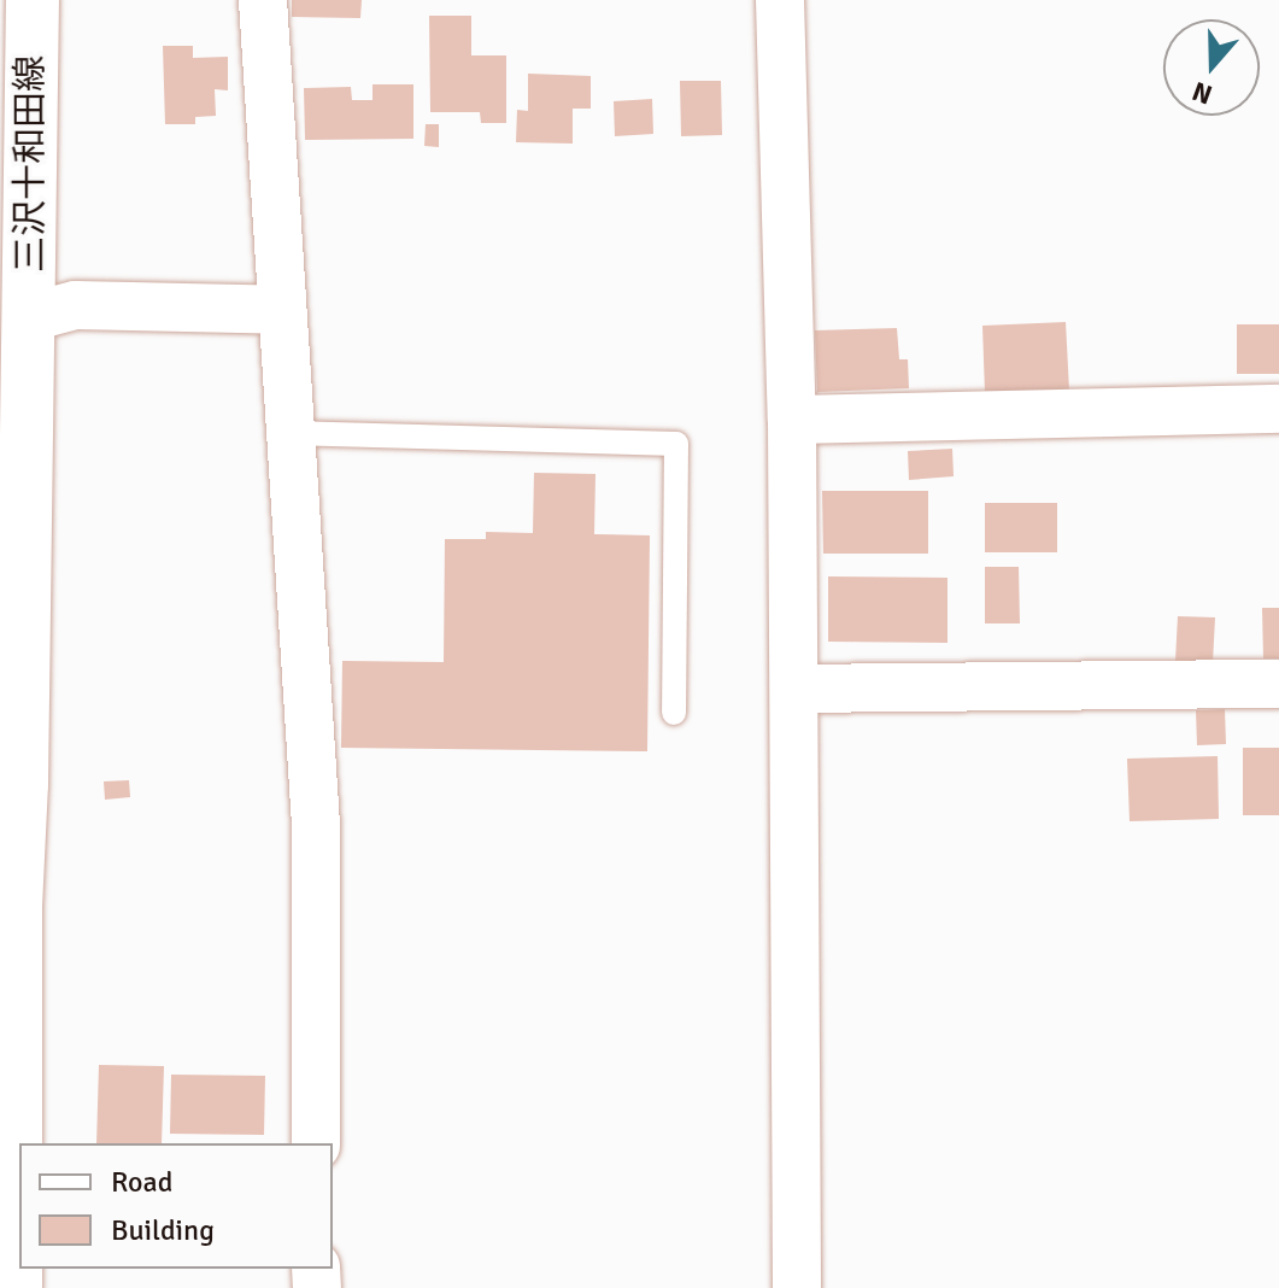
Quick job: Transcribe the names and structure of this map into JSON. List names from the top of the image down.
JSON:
{
  "streets": {
    "main road": ["三沢十和田線"]
  },
  "legend": ["Road", "Building"],
  "north": "bottom"
}
